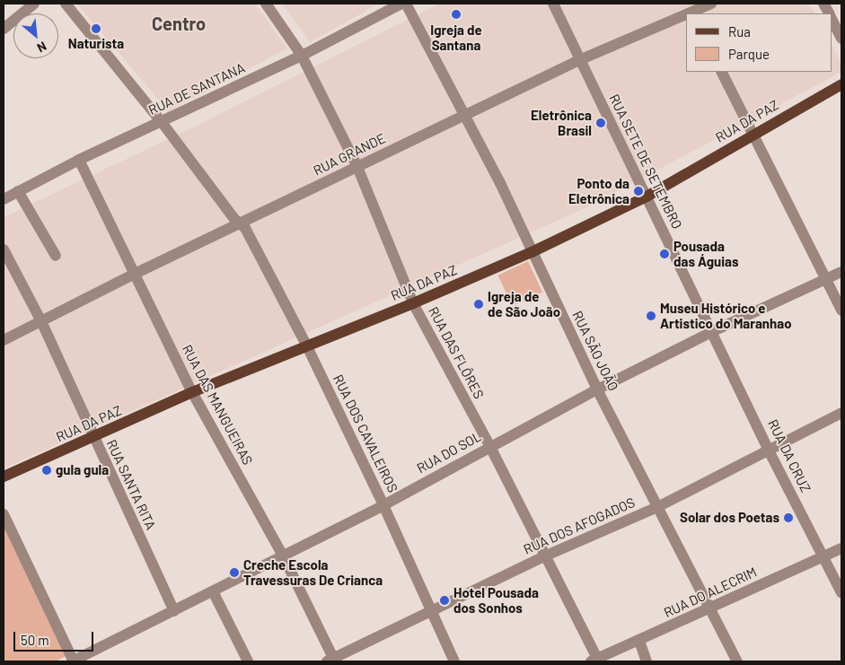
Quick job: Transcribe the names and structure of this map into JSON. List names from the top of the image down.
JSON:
{
  "streets": {
    "main road": ["RUA DA PAZ"],
    "street": [
      "RUA DE SANTANA",
      "RUA GRANDE",
      "RUA SETE DE SETEMBRO",
      "RUA SÃO JOÃO",
      "RUA DAS FLÔRES",
      "RUA DAS MANGUEIRAS",
      "RUA DOS CAVALEIROS",
      "RUA DO SOL",
      "RUA DA CRUZ",
      "RUA SANTA RITA",
      "RUA DOS AFOGADOS",
      "RUA DO ALECRIM"
    ]
  },
  "crossings": [
    ["RUA DE SANTANA", "RUA DAS FLÔRES"],
    ["RUA DE SANTANA", "RUA DAS MANGUEIRAS"],
    ["RUA DE SANTANA", "RUA DOS CAVALEIROS"],
    ["RUA DA PAZ", "RUA SETE DE SETEMBRO"],
    ["RUA DA PAZ", "RUA SÃO JOÃO"],
    ["RUA DA PAZ", "RUA DAS FLÔRES"],
    ["RUA DA PAZ", "RUA DAS MANGUEIRAS"],
    ["RUA DA PAZ", "RUA DOS CAVALEIROS"],
    ["RUA DA PAZ", "RUA SANTA RITA"],
    ["RUA GRANDE", "RUA SETE DE SETEMBRO"],
    ["RUA GRANDE", "RUA SÃO JOÃO"],
    ["RUA GRANDE", "RUA DAS FLÔRES"],
    ["RUA GRANDE", "RUA DAS MANGUEIRAS"],
    ["RUA GRANDE", "RUA DOS CAVALEIROS"],
    ["RUA GRANDE", "RUA SANTA RITA"],
    ["RUA SETE DE SETEMBRO", "RUA DO SOL"],
    ["RUA SETE DE SETEMBRO", "RUA DA CRUZ"],
    ["RUA SÃO JOÃO", "RUA DO SOL"],
    ["RUA SÃO JOÃO", "RUA DOS AFOGADOS"],
    ["RUA SÃO JOÃO", "RUA DO ALECRIM"],
    ["RUA DAS FLÔRES", "RUA DO SOL"],
    ["RUA DAS FLÔRES", "RUA DOS AFOGADOS"],
    ["RUA DAS FLÔRES", "RUA DO ALECRIM"],
    ["RUA DAS MANGUEIRAS", "RUA DO SOL"],
    ["RUA DAS MANGUEIRAS", "RUA DOS AFOGADOS"],
    ["RUA DOS CAVALEIROS", "RUA DO SOL"],
    ["RUA DOS CAVALEIROS", "RUA DOS AFOGADOS"],
    ["RUA DO SOL", "RUA DA CRUZ"],
    ["RUA DO SOL", "RUA SANTA RITA"],
    ["RUA DA CRUZ", "RUA DOS AFOGADOS"],
    ["RUA DA CRUZ", "RUA DO ALECRIM"]
  ],
  "districts": ["Centro"],
  "places": [
    "Igreja de Santana",
    "Naturista",
    "Eletrônica Brasil",
    "Ponto da Eletrônica",
    "Pousada das Águias",
    "Igreja de de São João",
    "Museu Histórico e Artistico do Maranhao",
    "gula gula",
    "Solar dos Poetas",
    "Creche Escola Travessuras De Crianca",
    "Hotel Pousada dos Sonhos"
  ],
  "legend": ["Rua", "Parque"],
  "scale_bar": "50 m",
  "north": "bottom right"
}
